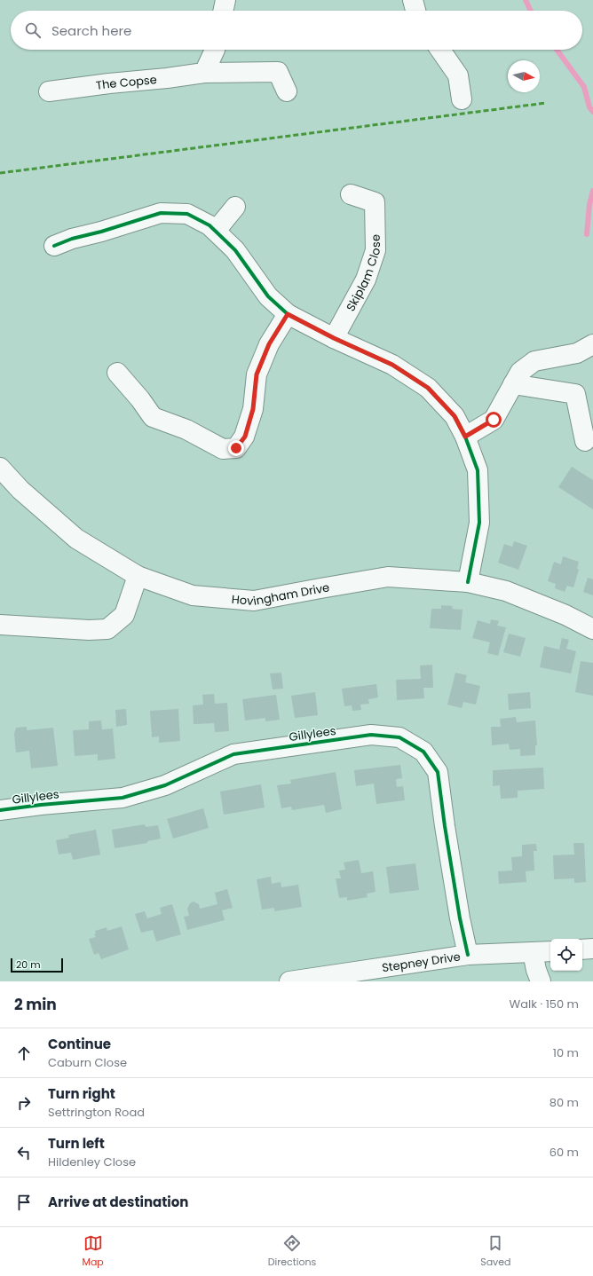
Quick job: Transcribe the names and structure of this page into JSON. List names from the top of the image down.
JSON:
{
  "streets": {
    "street": [
      "The Copse",
      "Skiplam Close",
      "Hovingham Drive",
      "Gillylees",
      "Stepney Drive"
    ]
  },
  "crossings": [
    ["Gillylees", "Stepney Drive"]
  ],
  "scale_bar": "20 m",
  "north": "right",
  "page": {
    "search": "Search here",
    "scale": "20 m",
    "heading": ["2 min", "Walk · 150 m"],
    "list": [
      ["Continue", "Caburn Close", "10 m"],
      ["Turn right", "Settrington Road", "80 m"],
      ["Turn left", "Hildenley Close", "60 m"],
      "Arrive at destination"
    ],
    "nav": ["Map", "Directions", "Saved"]
  }
}
